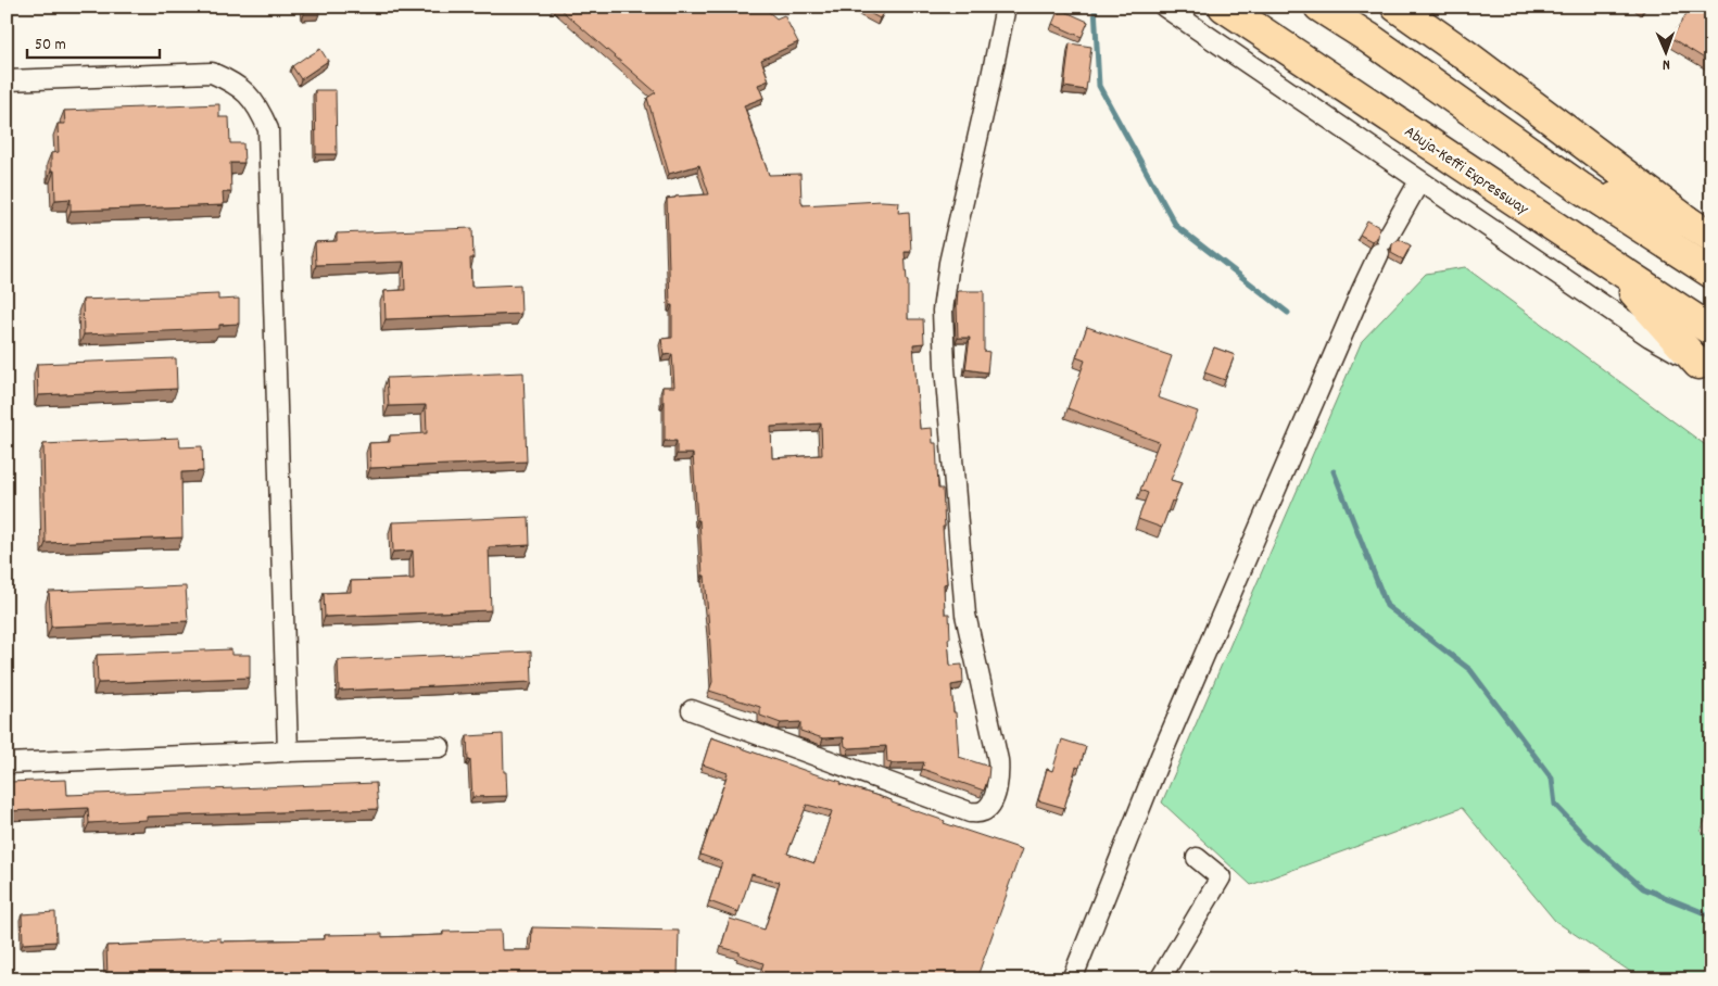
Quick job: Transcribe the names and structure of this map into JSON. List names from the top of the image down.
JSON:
{
  "streets": {
    "highway": ["Abuja-Keffi Expressway"]
  },
  "scale_bar": "50 m",
  "north": "bottom"
}
